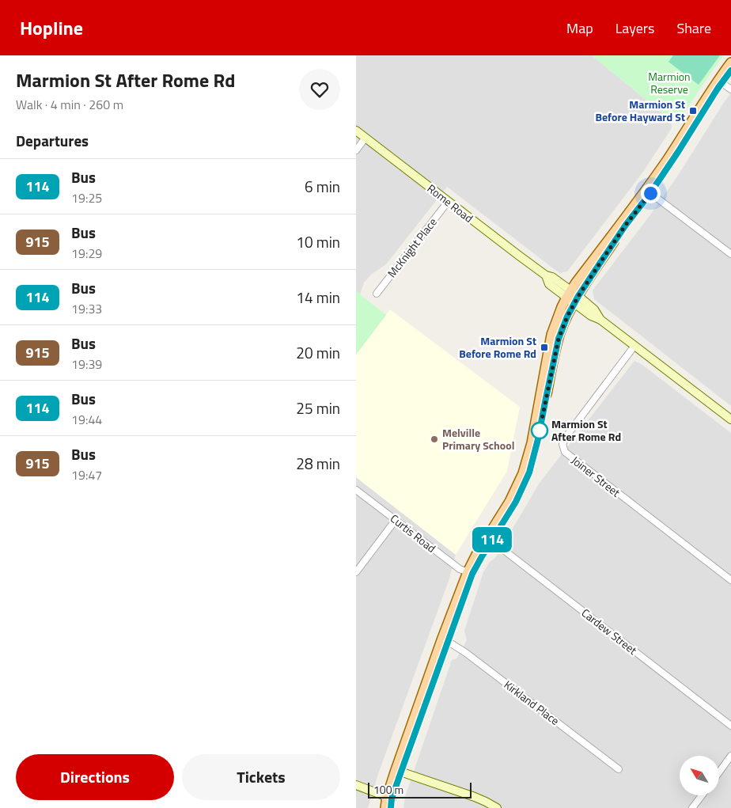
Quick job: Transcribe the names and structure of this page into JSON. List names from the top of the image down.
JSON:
{
  "streets": {
    "street": [
      "Rome Road",
      "McKnight Place",
      "Joiner Street",
      "Curtis Road",
      "Cardew Street",
      "Kirkland Place"
    ]
  },
  "crossings": [
    ["Rome Road", "McKnight Place"],
    ["Rome Road", "Joiner Street"]
  ],
  "parks": ["Marmion Reserve"],
  "places": {
    "transit": ["Marmion St Before Hayward St", "Marmion St Before Rome Rd"],
    "other": ["Marmion St After Rome Rd", "Melville Primary School"]
  },
  "lines": ["bus line 114"],
  "scale_bar": "100 m",
  "north": "top left",
  "page": {
    "header": "Hopline",
    "nav": ["Map", "Layers", "Share"],
    "heading": [
      ["Marmion St After Rome Rd", "Walk · 4 min · 260 m"],
      "Departures"
    ],
    "on_map": "114",
    "list": [
      {
        "mark": "114",
        "name": "Bus",
        "note": "19:25",
        "value": "6 min"
      },
      {
        "mark": "915",
        "name": "Bus",
        "note": "19:29",
        "value": "10 min"
      },
      {
        "mark": "114",
        "name": "Bus",
        "note": "19:33",
        "value": "14 min"
      },
      {
        "mark": "915",
        "name": "Bus",
        "note": "19:39",
        "value": "20 min"
      },
      {
        "mark": "114",
        "name": "Bus",
        "note": "19:44",
        "value": "25 min"
      },
      {
        "mark": "915",
        "name": "Bus",
        "note": "19:47",
        "value": "28 min"
      }
    ],
    "buttons": ["Directions", "Tickets"],
    "scale": "100 m"
  }
}
